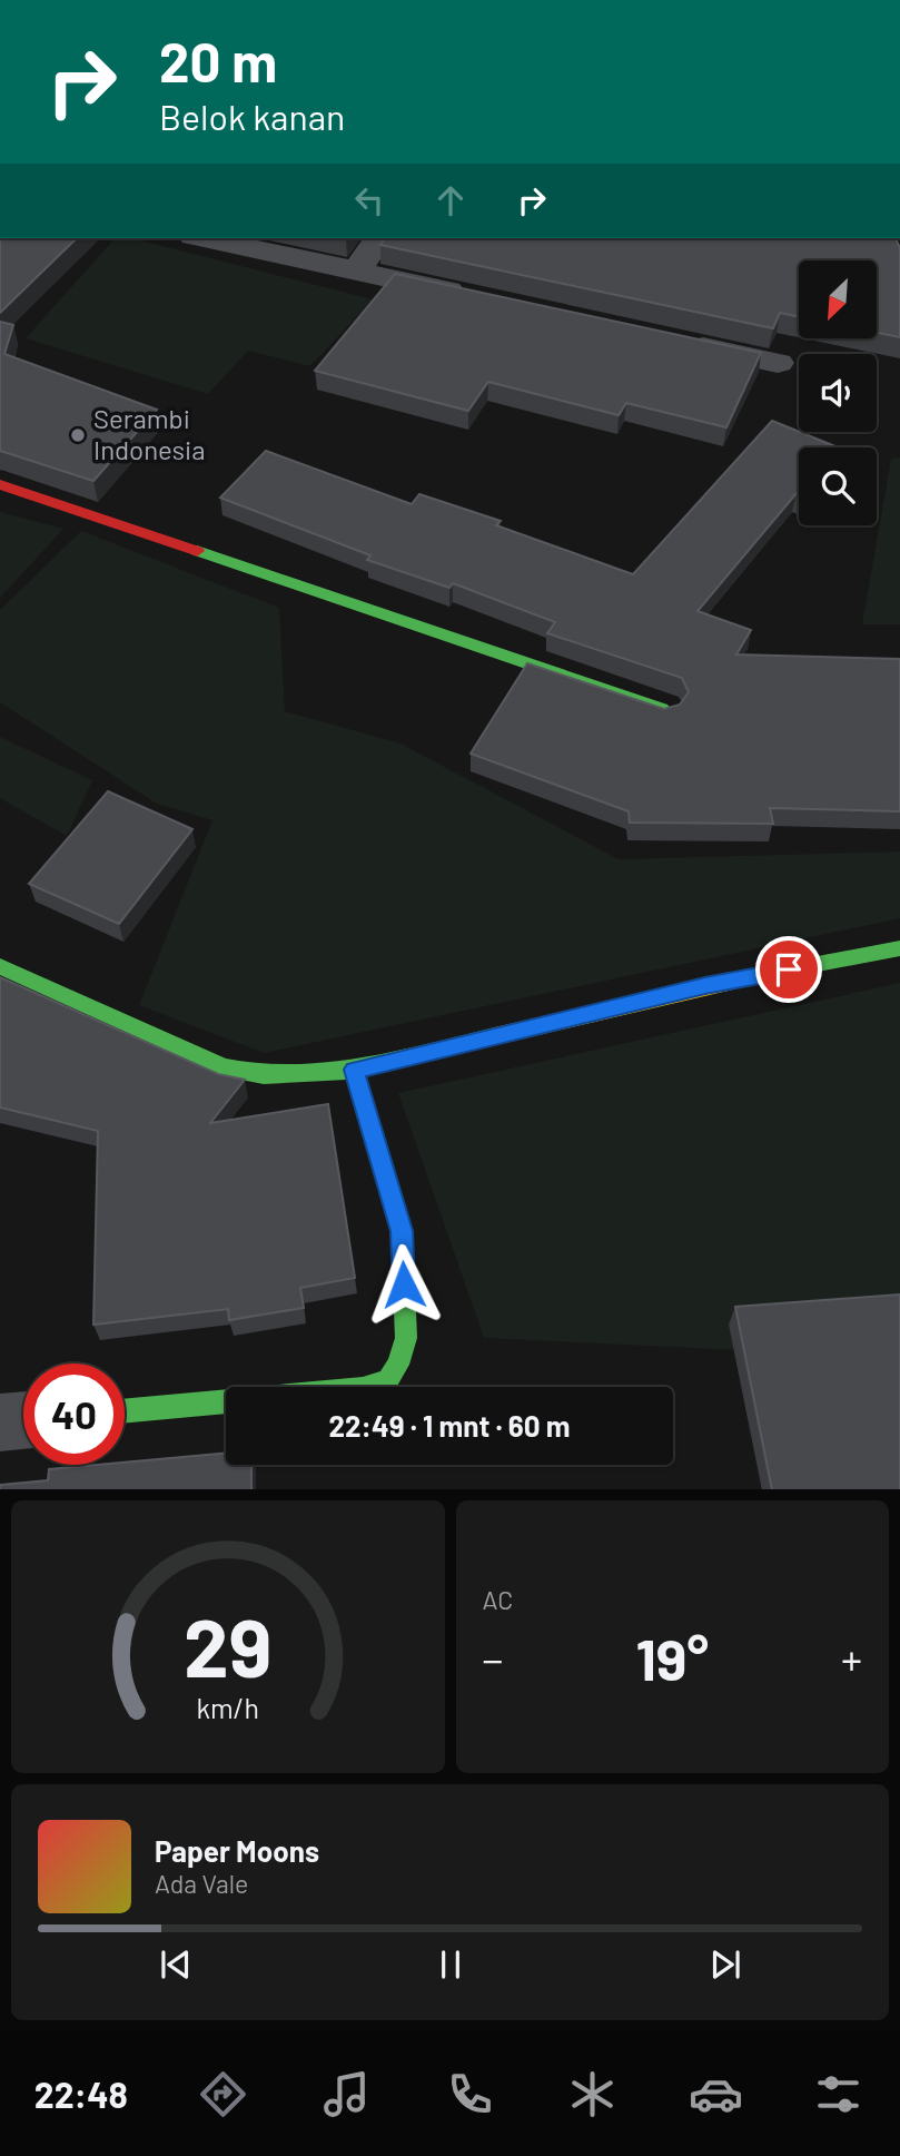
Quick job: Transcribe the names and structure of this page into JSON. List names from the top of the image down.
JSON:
{
  "places": ["Serambi Indonesia"],
  "north": "bottom left",
  "page": {
    "turn": ["20 m", "Belok kanan"],
    "limit": "40",
    "trip": "22:49 · 1 mnt · 60 m",
    "tile": "AC",
    "heat": ["−", "19°", "+"],
    "song": ["Paper Moons", "Ada Vale"],
    "tabs": "22:48",
    "gauge": ["29", "km/h"]
  }
}
